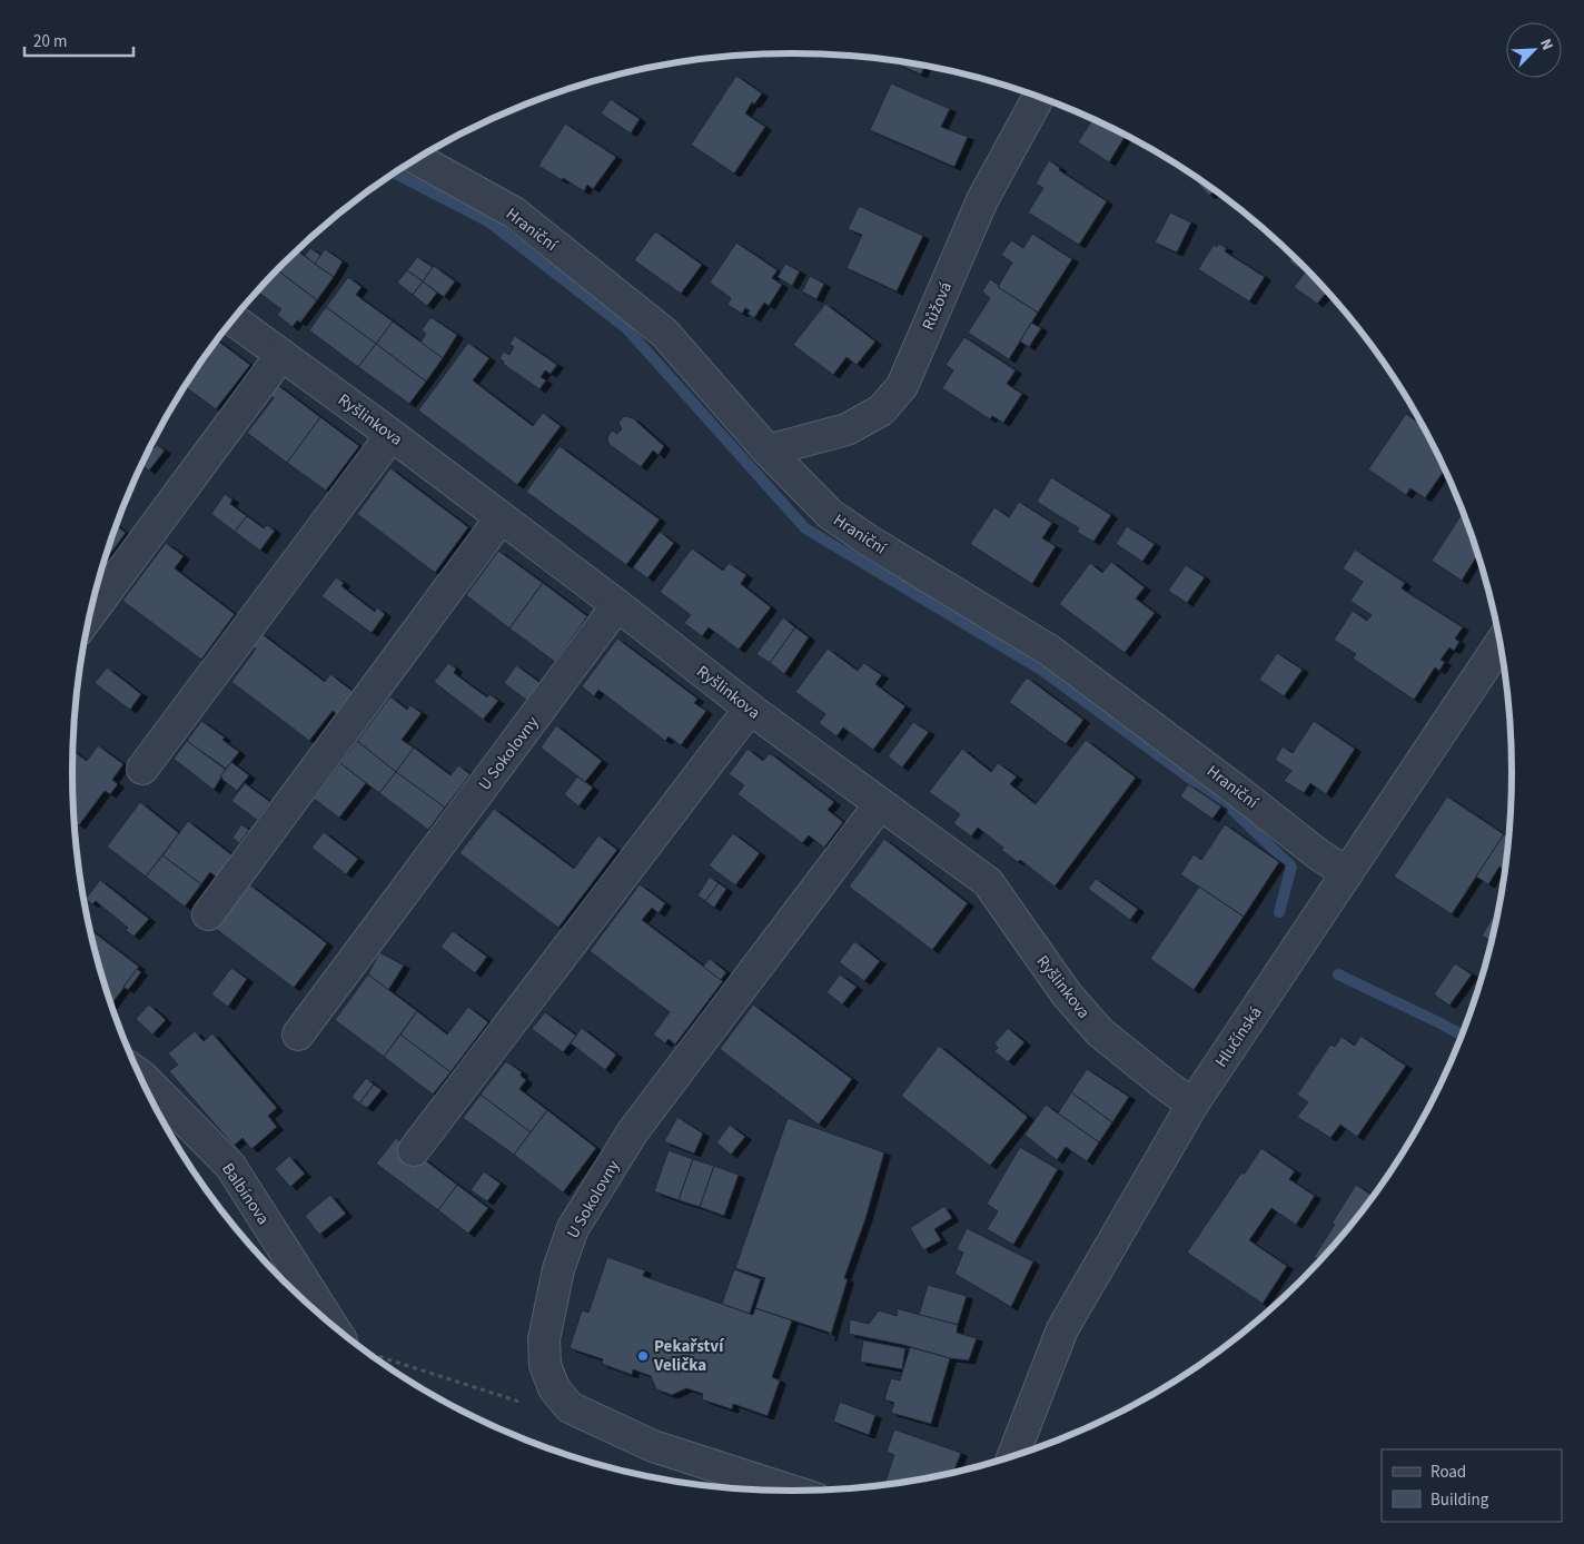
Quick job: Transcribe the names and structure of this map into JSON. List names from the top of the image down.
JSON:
{
  "streets": {
    "street": [
      "Hraniční",
      "Růžová",
      "Ryšlinkova",
      "U Sokolovny",
      "Hlučínská",
      "Balbínova"
    ]
  },
  "crossings": [
    ["Hraniční", "Růžová"],
    ["Hraniční", "Hlučínská"],
    ["Ryšlinkova", "U Sokolovny"],
    ["Ryšlinkova", "Hlučínská"]
  ],
  "places": ["Pekařství Velička"],
  "legend": ["Road", "Building"],
  "scale_bar": "20 m",
  "north": "top right"
}
